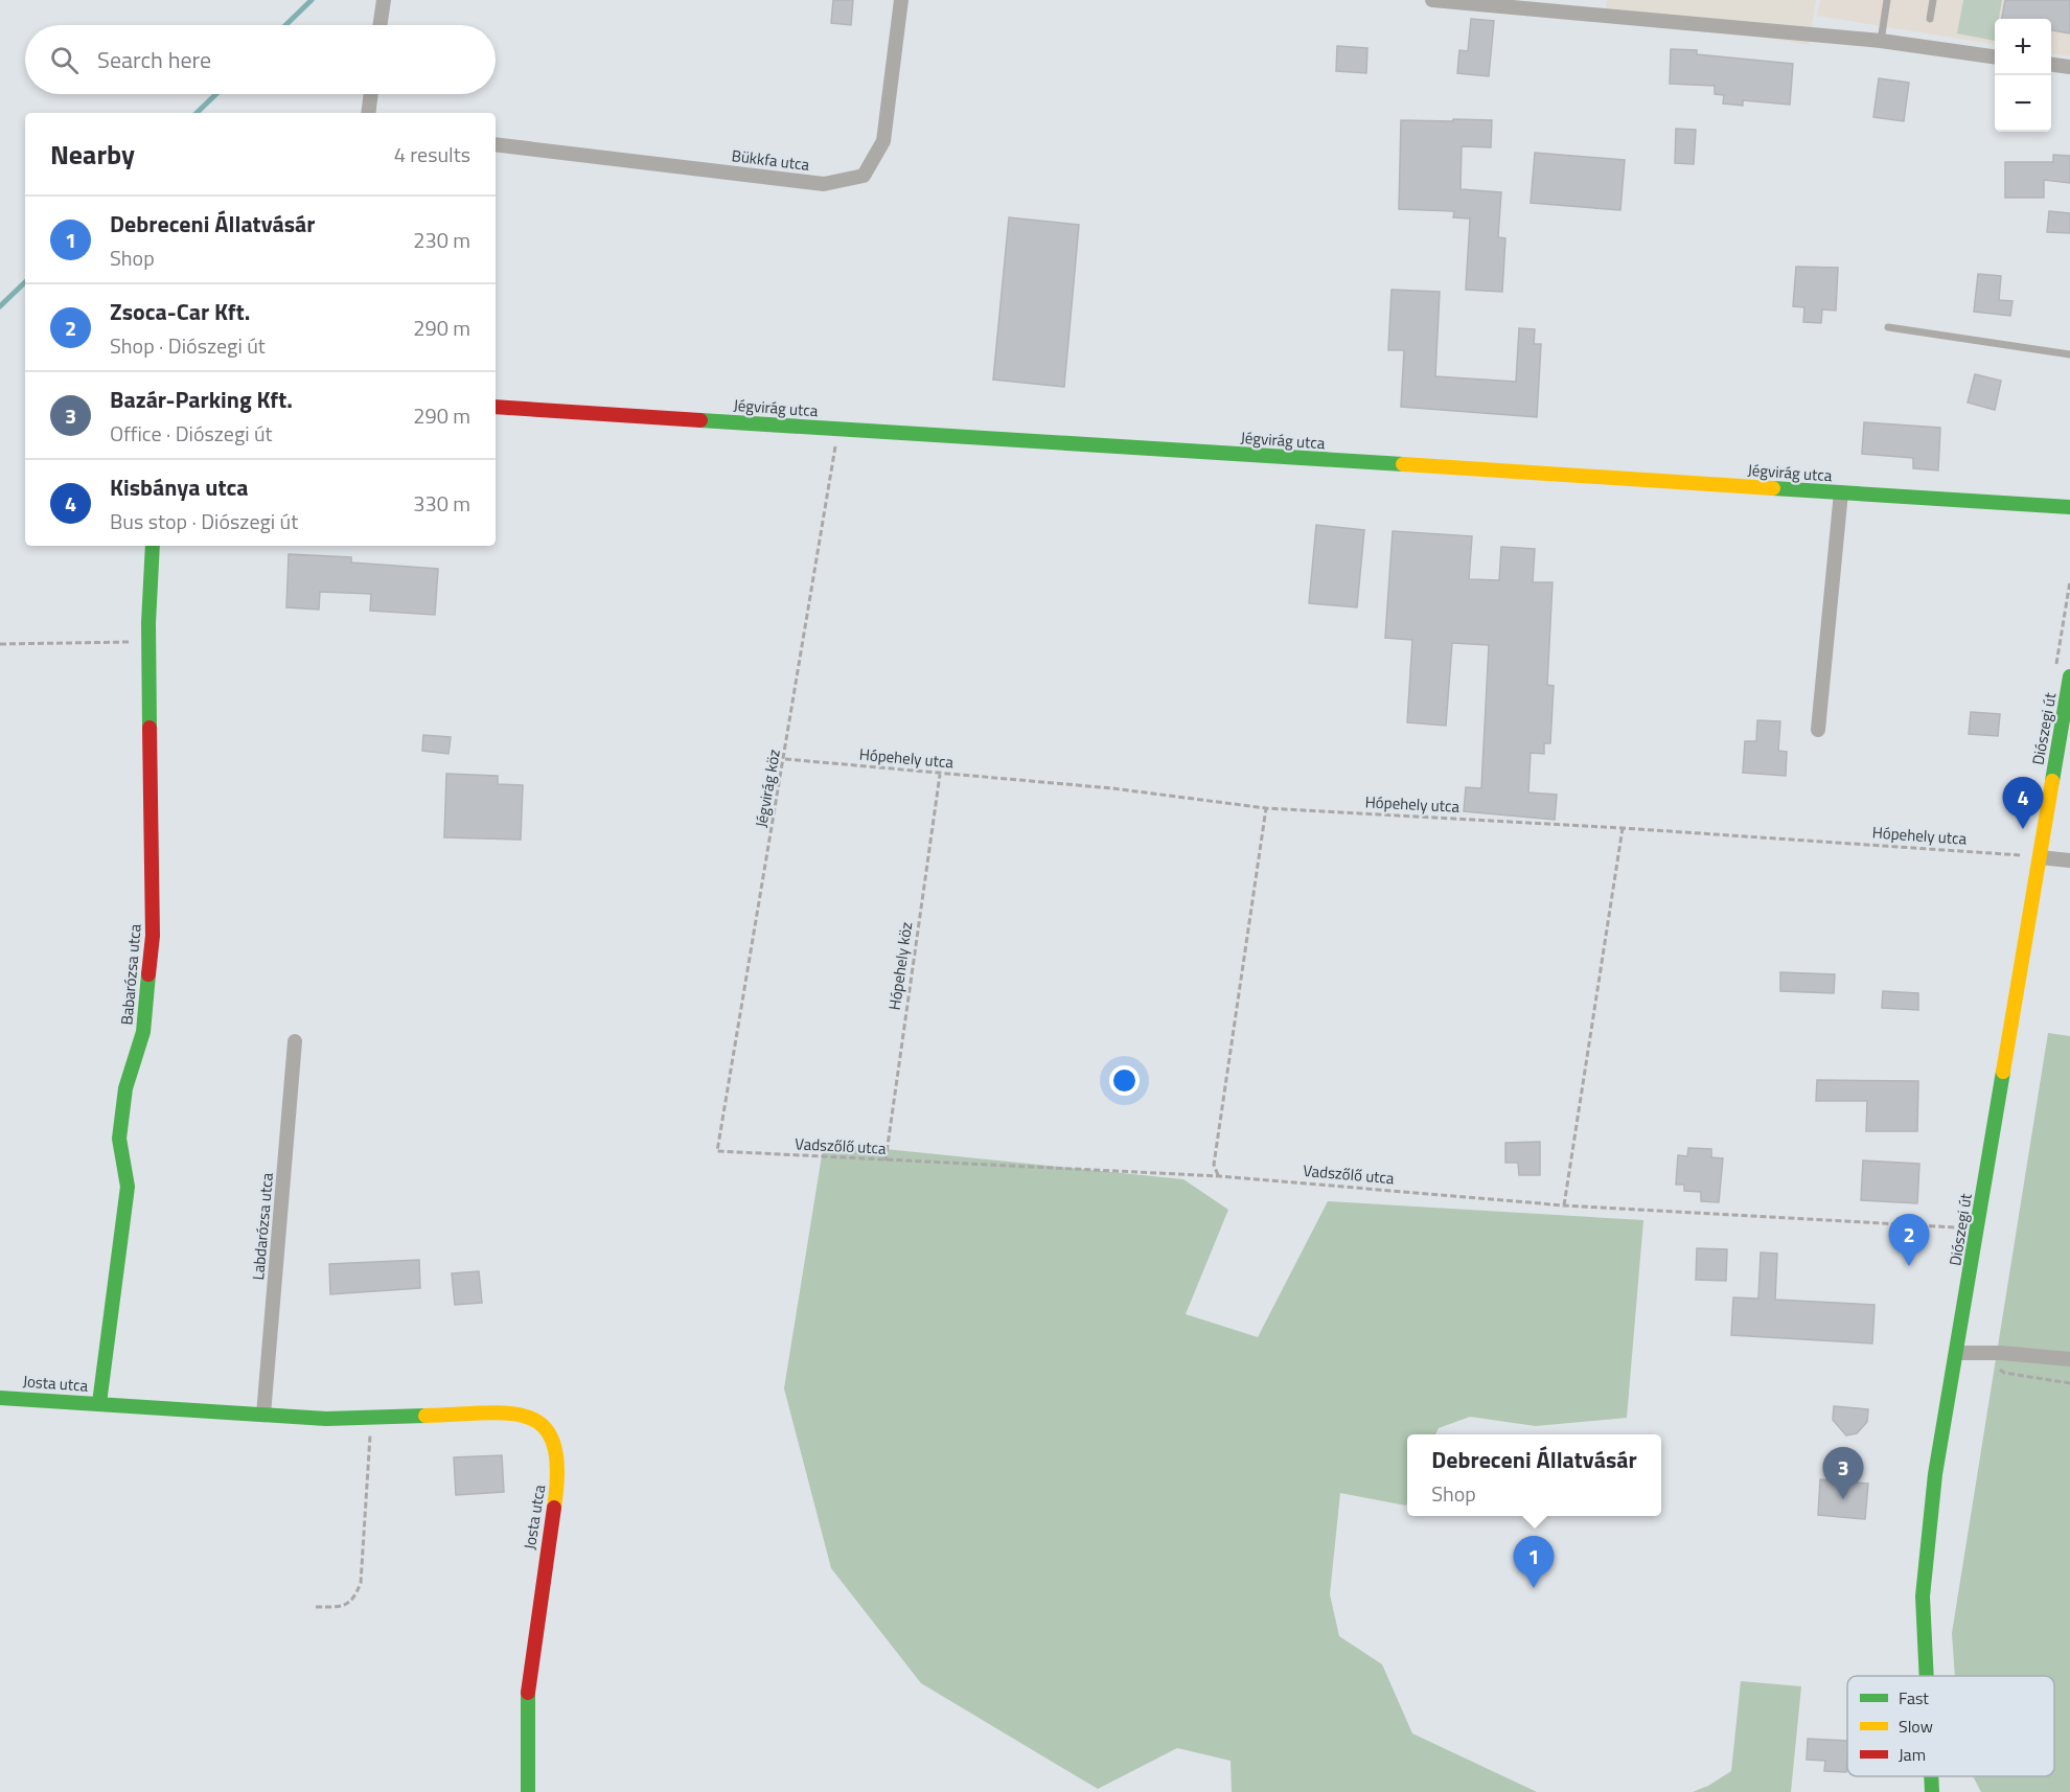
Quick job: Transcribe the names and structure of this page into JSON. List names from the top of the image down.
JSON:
{
  "streets": {
    "street": [
      "Bükkfa utca",
      "Jégvirág utca",
      "Diószegi út",
      "Babarózsa utca",
      "Labdarózsa utca",
      "Josta utca"
    ],
    "path": [
      "Hópehely utca",
      "Jégvirág köz",
      "Hópehely köz",
      "Vadszőlő utca"
    ]
  },
  "crossings": [
    ["Jégvirág utca", "Jégvirág köz"],
    ["Diószegi út", "Hópehely utca"],
    ["Diószegi út", "Vadszőlő utca"],
    ["Hópehely utca", "Jégvirág köz"],
    ["Hópehely utca", "Hópehely köz"],
    ["Jégvirág köz", "Vadszőlő utca"],
    ["Hópehely köz", "Vadszőlő utca"],
    ["Babarózsa utca", "Josta utca"],
    ["Labdarózsa utca", "Josta utca"]
  ],
  "legend": ["Fast", "Slow", "Jam"],
  "page": {
    "map_buttons": ["+", "−"],
    "search": "Search here",
    "heading": ["Nearby", "4 results"],
    "list": [
      {
        "mark": "1",
        "name": "Debreceni Állatvásár",
        "note": "Shop",
        "value": "230 m"
      },
      {
        "mark": "2",
        "name": "Zsoca-Car Kft.",
        "note": "Shop · Diószegi út",
        "value": "290 m"
      },
      {
        "mark": "3",
        "name": "Bazár-Parking Kft.",
        "note": "Office · Diószegi út",
        "value": "290 m"
      },
      {
        "mark": "4",
        "name": "Kisbánya utca",
        "note": "Bus stop · Diószegi út",
        "value": "330 m"
      }
    ],
    "pins": [
      "4",
      "2",
      "3",
      "1"
    ],
    "popup": ["Debreceni Állatvásár", "Shop"]
  }
}
